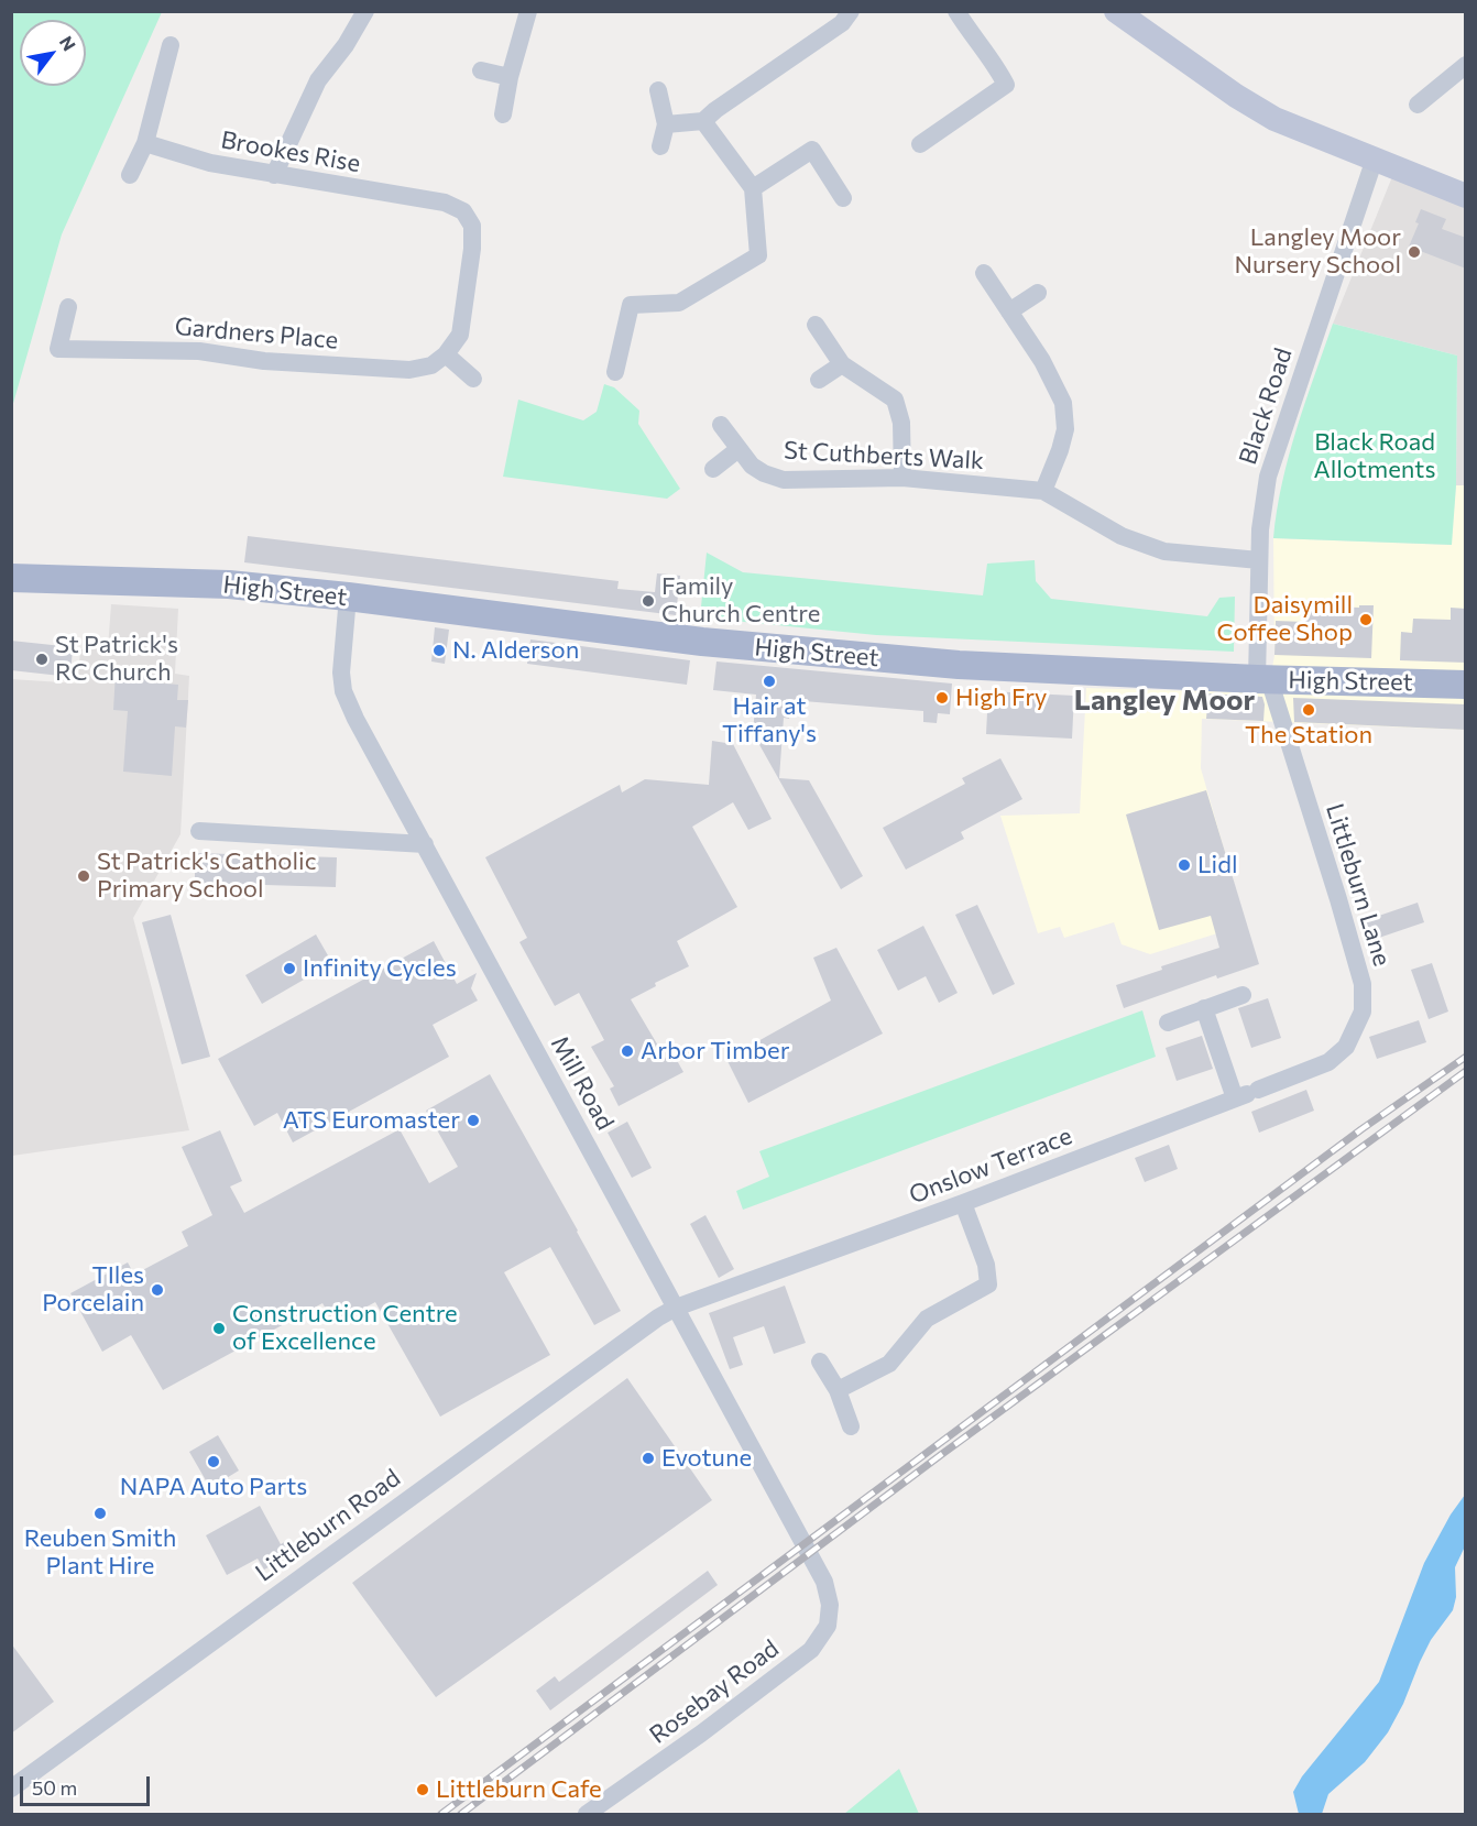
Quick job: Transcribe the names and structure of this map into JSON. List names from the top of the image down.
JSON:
{
  "streets": {
    "main road": ["High Street"],
    "street": [
      "Brookes Rise",
      "Gardners Place",
      "Black Road",
      "St Cuthberts Walk",
      "Littleburn Lane",
      "Mill Road",
      "Onslow Terrace",
      "Littleburn Road",
      "Rosebay Road"
    ]
  },
  "crossings": [
    ["Brookes Rise", "Gardners Place"],
    ["Black Road", "St Cuthberts Walk"],
    ["Black Road", "High Street"],
    ["Black Road", "Littleburn Lane"],
    ["High Street", "Littleburn Lane"],
    ["High Street", "Mill Road"],
    ["Littleburn Lane", "Onslow Terrace"],
    ["Mill Road", "Onslow Terrace"],
    ["Mill Road", "Littleburn Road"],
    ["Mill Road", "Rosebay Road"],
    ["Onslow Terrace", "Littleburn Road"]
  ],
  "districts": ["Langley Moor"],
  "parks": ["Black Road Allotments"],
  "places": [
    "Langley Moor Nursery School",
    "Family Church Centre",
    "Daisymill Coffee Shop",
    "N. Alderson",
    "St Patrick's RC Church",
    "Hair at Tiffany's",
    "High Fry",
    "The Station",
    "Lidl",
    "St Patrick's Catholic Primary School",
    "Infinity Cycles",
    "Arbor Timber",
    "ATS Euromaster",
    "TIles Porcelain",
    "Construction Centre of Excellence",
    "Evotune",
    "NAPA Auto Parts",
    "Reuben Smith Plant Hire",
    "Littleburn Cafe"
  ],
  "scale_bar": "50 m",
  "north": "top right"
}
